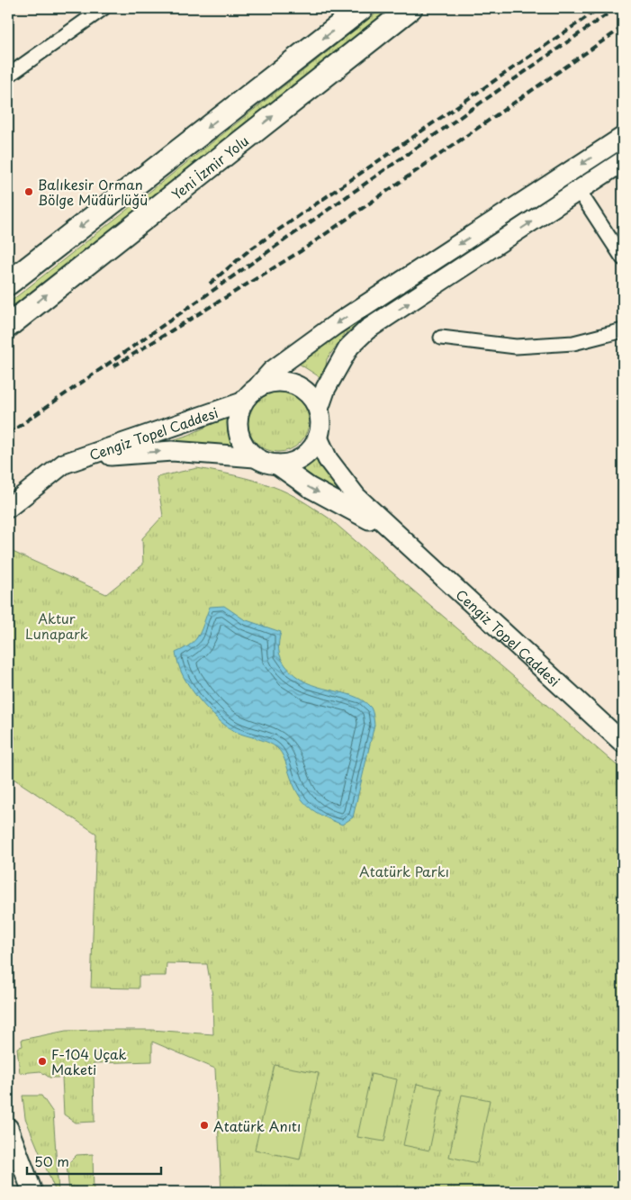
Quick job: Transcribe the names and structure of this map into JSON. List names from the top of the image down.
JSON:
{
  "streets": {
    "highway": ["Yeni İzmir Yolu"],
    "main road": ["Cengiz Topel Caddesi"]
  },
  "parks": ["Aktur Lunapark", "Atatürk Parkı"],
  "places": ["Balıkesir Orman Bölge Müdürlüğü", "F-104 Uçak Maketi", "Atatürk Anıtı"],
  "scale_bar": "50 m"
}
